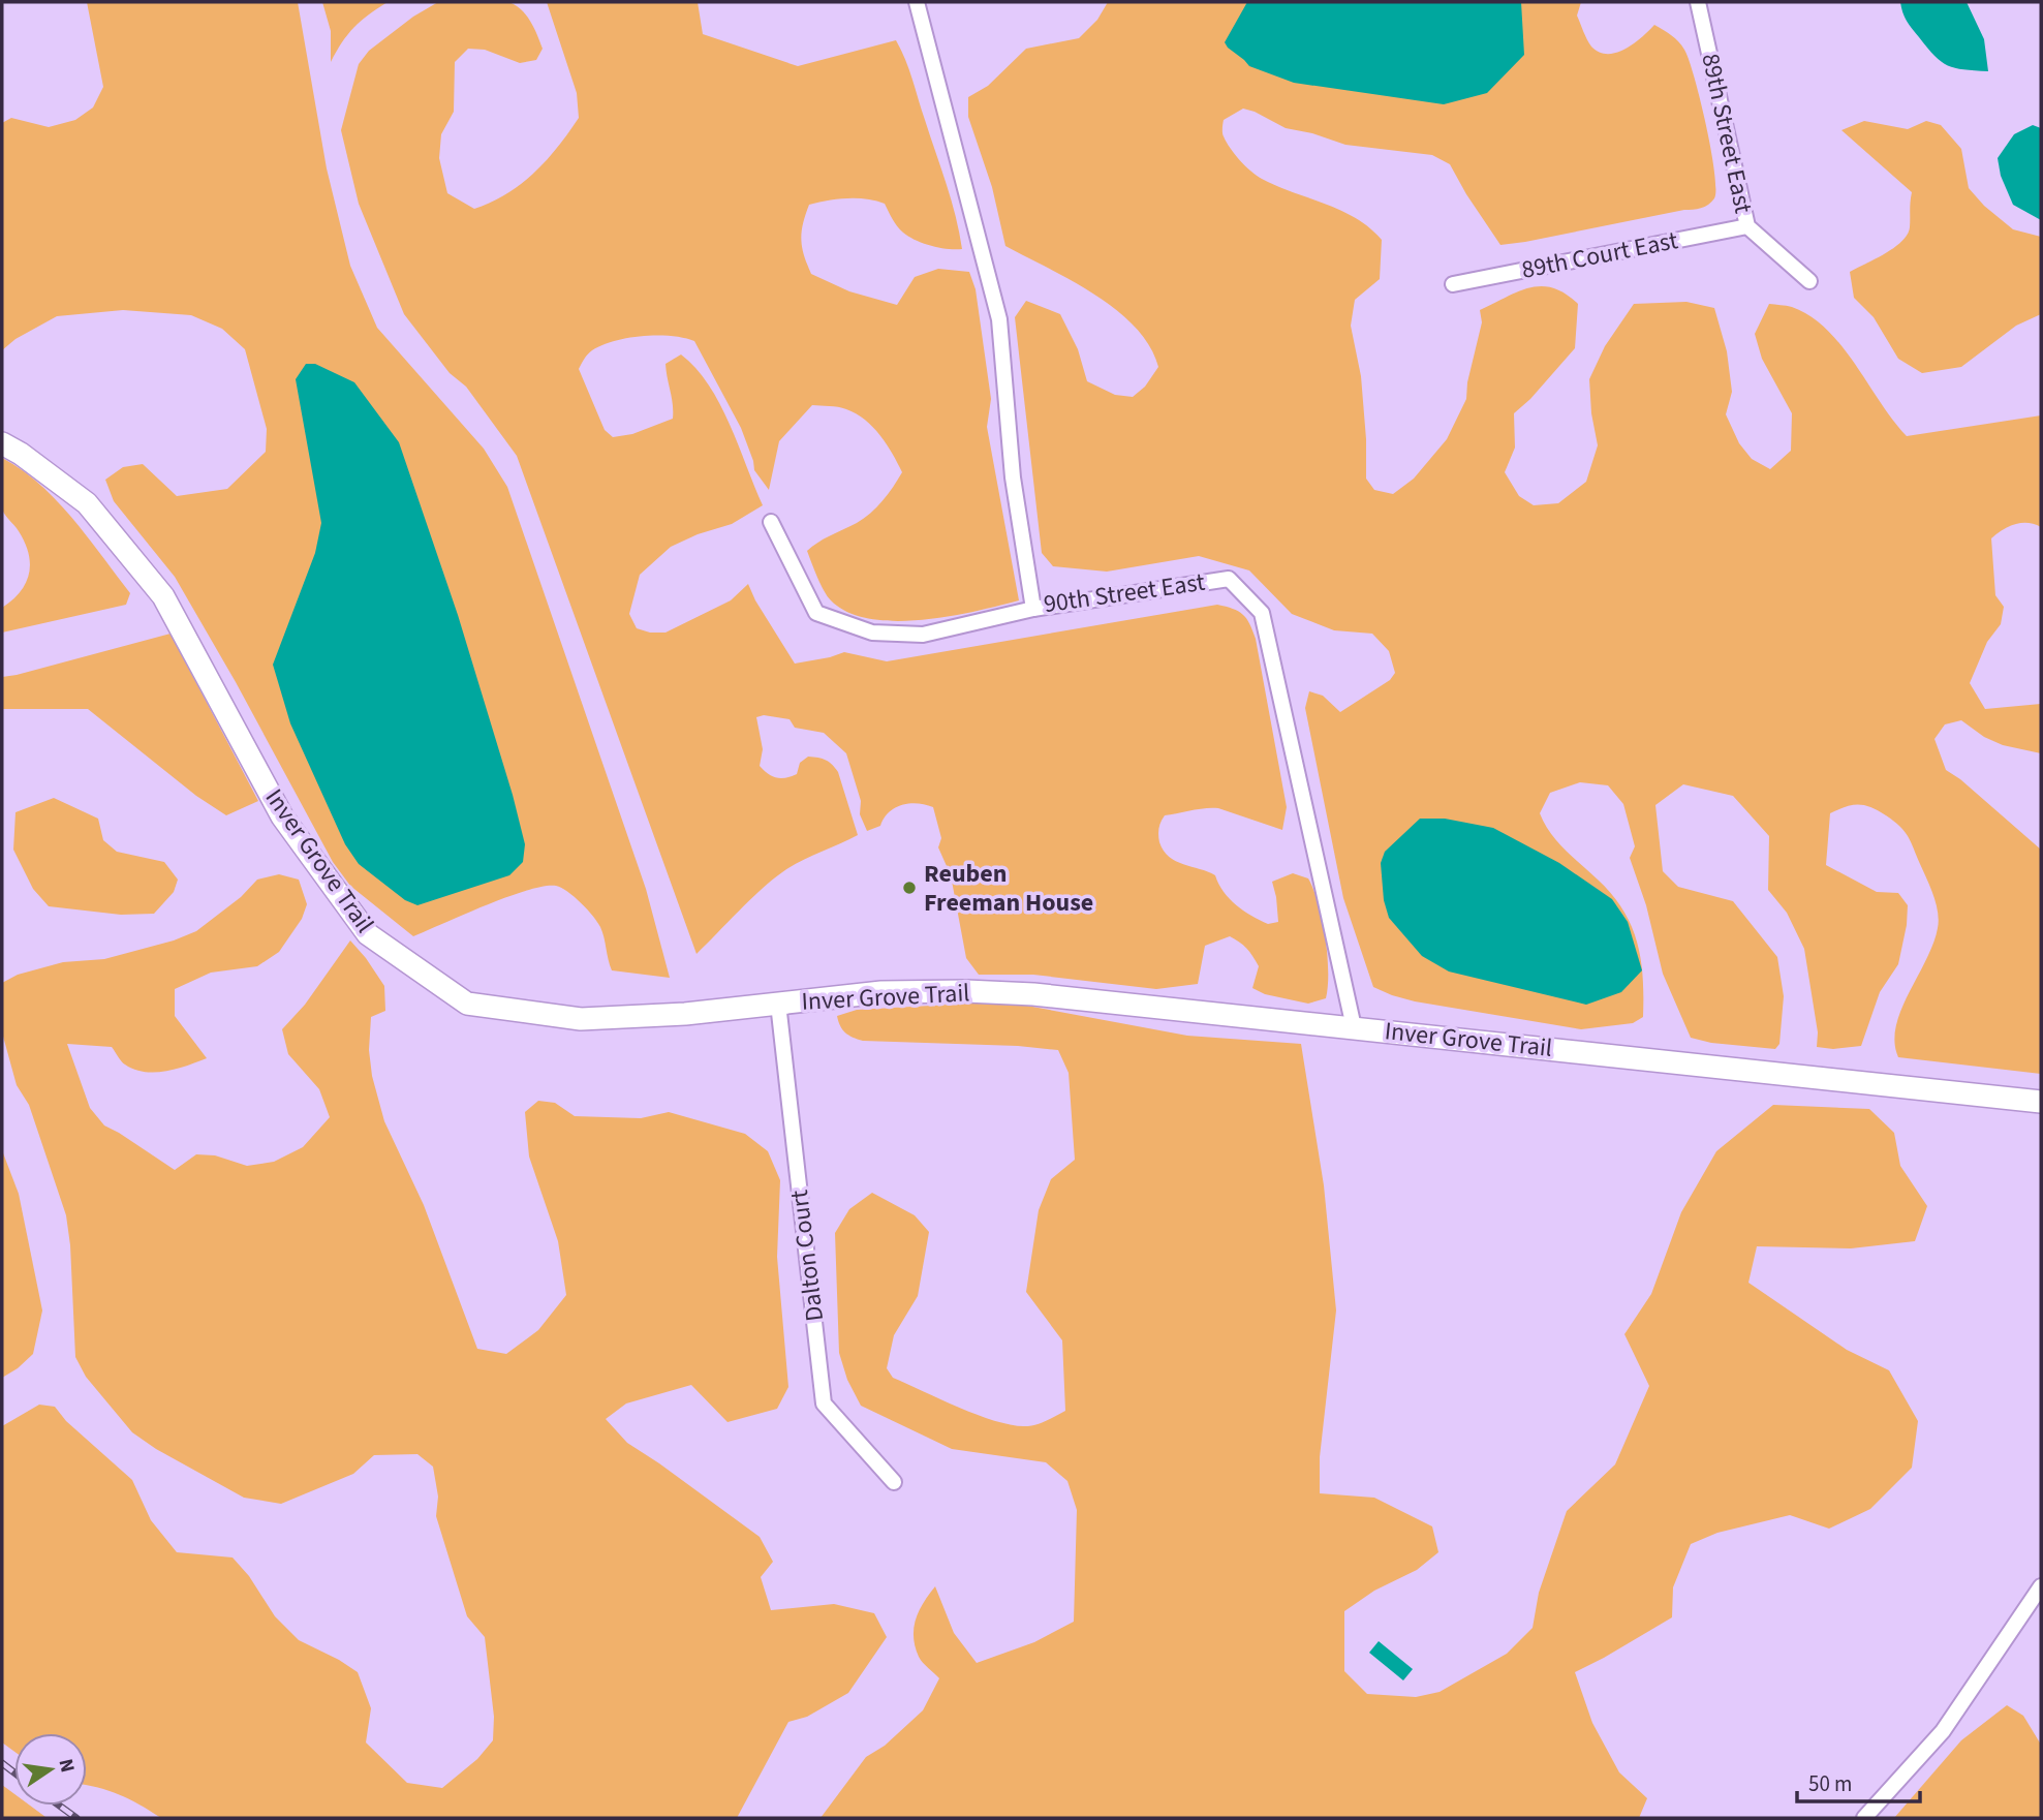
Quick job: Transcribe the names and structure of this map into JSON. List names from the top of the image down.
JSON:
{
  "streets": {
    "street": [
      "89th Street East",
      "89th Court East",
      "90th Street East",
      "Inver Grove Trail",
      "Dalton Court"
    ]
  },
  "crossings": [
    ["89th Street East", "89th Court East"],
    ["90th Street East", "Inver Grove Trail"],
    ["Inver Grove Trail", "Dalton Court"]
  ],
  "places": ["Reuben Freeman House"],
  "scale_bar": "50 m",
  "north": "right"
}
